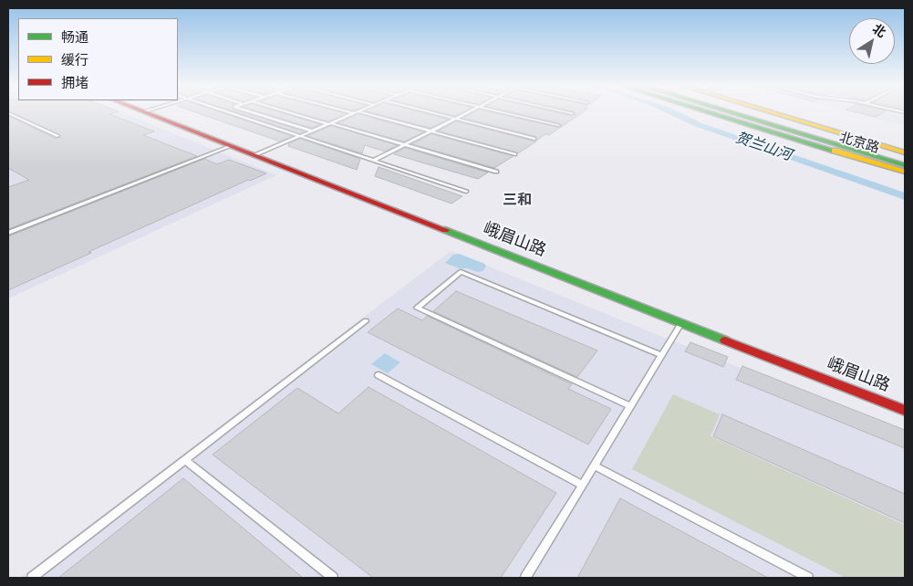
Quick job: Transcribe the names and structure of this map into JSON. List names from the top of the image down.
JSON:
{
  "streets": {
    "main road": ["北京路", "峨眉山路"]
  },
  "districts": ["三和"],
  "water": ["贺兰山河"],
  "legend": ["畅通", "缓行", "拥堵"],
  "north": "top right"
}
